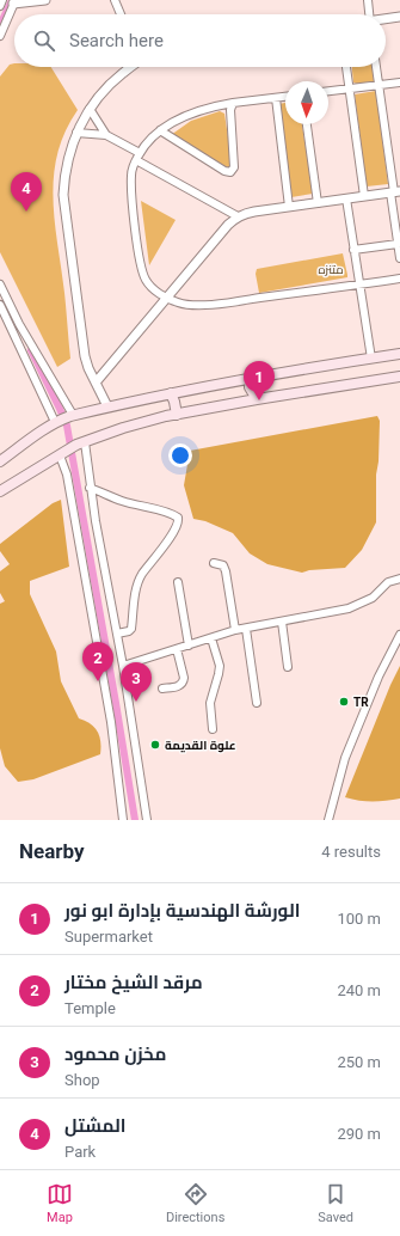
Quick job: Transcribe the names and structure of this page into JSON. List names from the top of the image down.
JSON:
{
  "parks": ["متنزه"],
  "places": ["TR", "علوة القديمة"],
  "north": "bottom",
  "page": {
    "search": "Search here",
    "pins": [
      "4",
      "1",
      "2",
      "3"
    ],
    "heading": ["Nearby", "4 results"],
    "list": [
      {
        "mark": "1",
        "name": "الورشة الهندسية بإدارة ابو نور",
        "note": "Supermarket",
        "value": "100 m"
      },
      {
        "mark": "2",
        "name": "مرقد الشيخ مختار",
        "note": "Temple",
        "value": "240 m"
      },
      {
        "mark": "3",
        "name": "مخزن محمود",
        "note": "Shop",
        "value": "250 m"
      },
      {
        "mark": "4",
        "name": "المشتل",
        "note": "Park",
        "value": "290 m"
      }
    ],
    "nav": ["Map", "Directions", "Saved"]
  }
}
